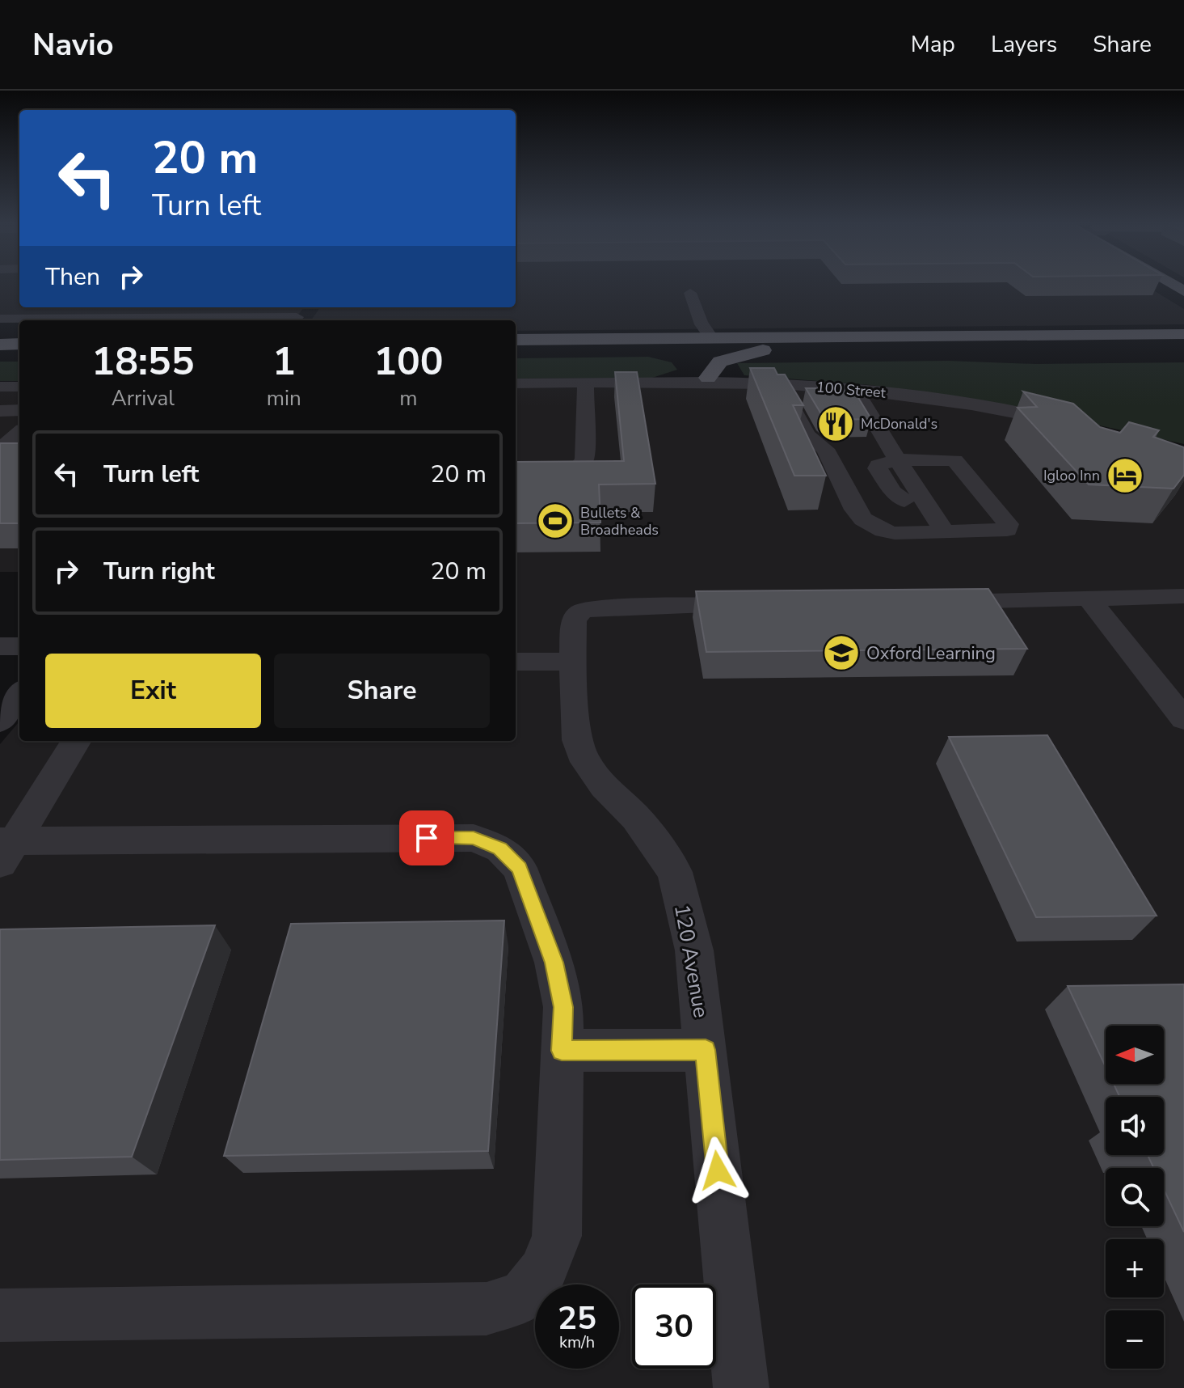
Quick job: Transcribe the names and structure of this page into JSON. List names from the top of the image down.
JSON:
{
  "streets": {
    "street": ["100 Street", "120 Avenue"]
  },
  "places": {
    "restaurant": ["McDonald's"],
    "hotel": ["Igloo Inn"],
    "sports": ["Bullets & Broadheads"],
    "school or university": ["Oxford Learning"]
  },
  "north": "left",
  "page": {
    "header": "Navio",
    "nav": ["Map", "Layers", "Share"],
    "turn": ["20 m", "Turn left"],
    "then": "Then",
    "eta": [
      "18:55",
      "Arrival",
      "1",
      "min",
      "100",
      "m"
    ],
    "list": [
      {
        "name": "Turn left",
        "value": "20 m"
      },
      {
        "name": "Turn right",
        "value": "20 m"
      }
    ],
    "buttons": ["Exit", "Share"],
    "map_buttons": ["+", "−"],
    "speed": "25 km/h",
    "limit": "30"
  }
}
